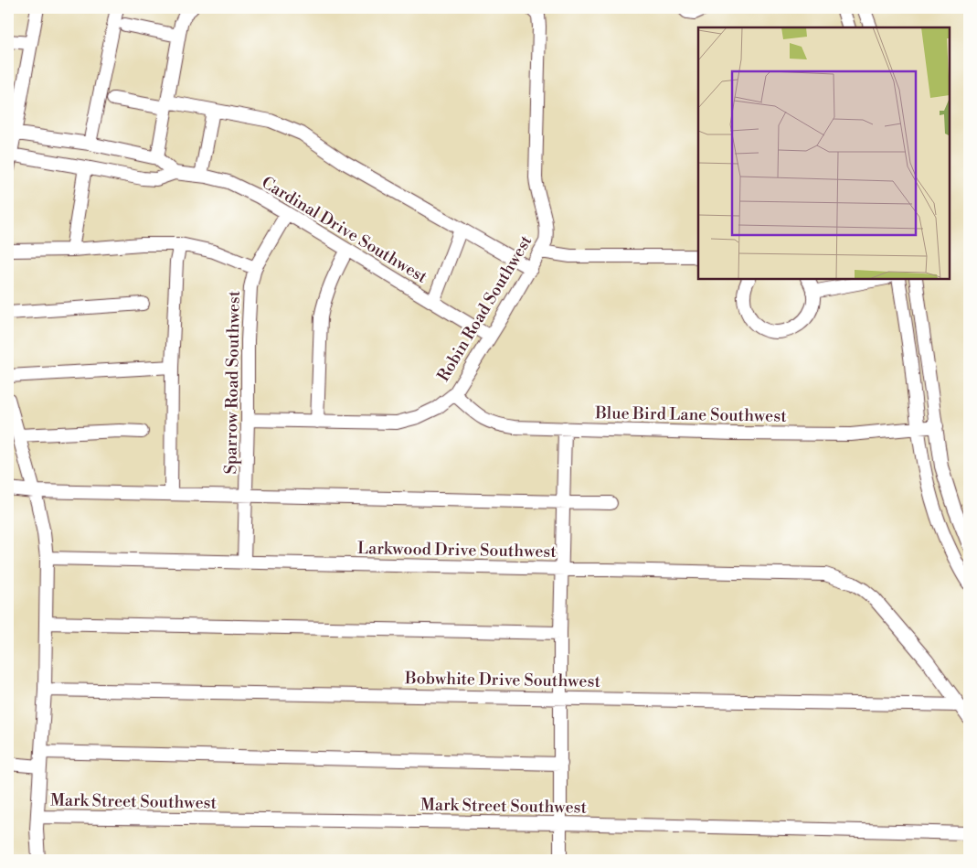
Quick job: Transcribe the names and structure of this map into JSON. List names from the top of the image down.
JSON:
{
  "streets": {
    "street": [
      "Cardinal Drive Southwest",
      "Robin Road Southwest",
      "Sparrow Road Southwest",
      "Blue Bird Lane Southwest",
      "Larkwood Drive Southwest",
      "Bobwhite Drive Southwest",
      "Mark Street Southwest"
    ]
  },
  "crossings": [
    ["Cardinal Drive Southwest", "Robin Road Southwest"],
    ["Cardinal Drive Southwest", "Sparrow Road Southwest"],
    ["Robin Road Southwest", "Sparrow Road Southwest"],
    ["Robin Road Southwest", "Blue Bird Lane Southwest"],
    ["Sparrow Road Southwest", "Larkwood Drive Southwest"],
    ["Larkwood Drive Southwest", "Bobwhite Drive Southwest"]
  ]
}
